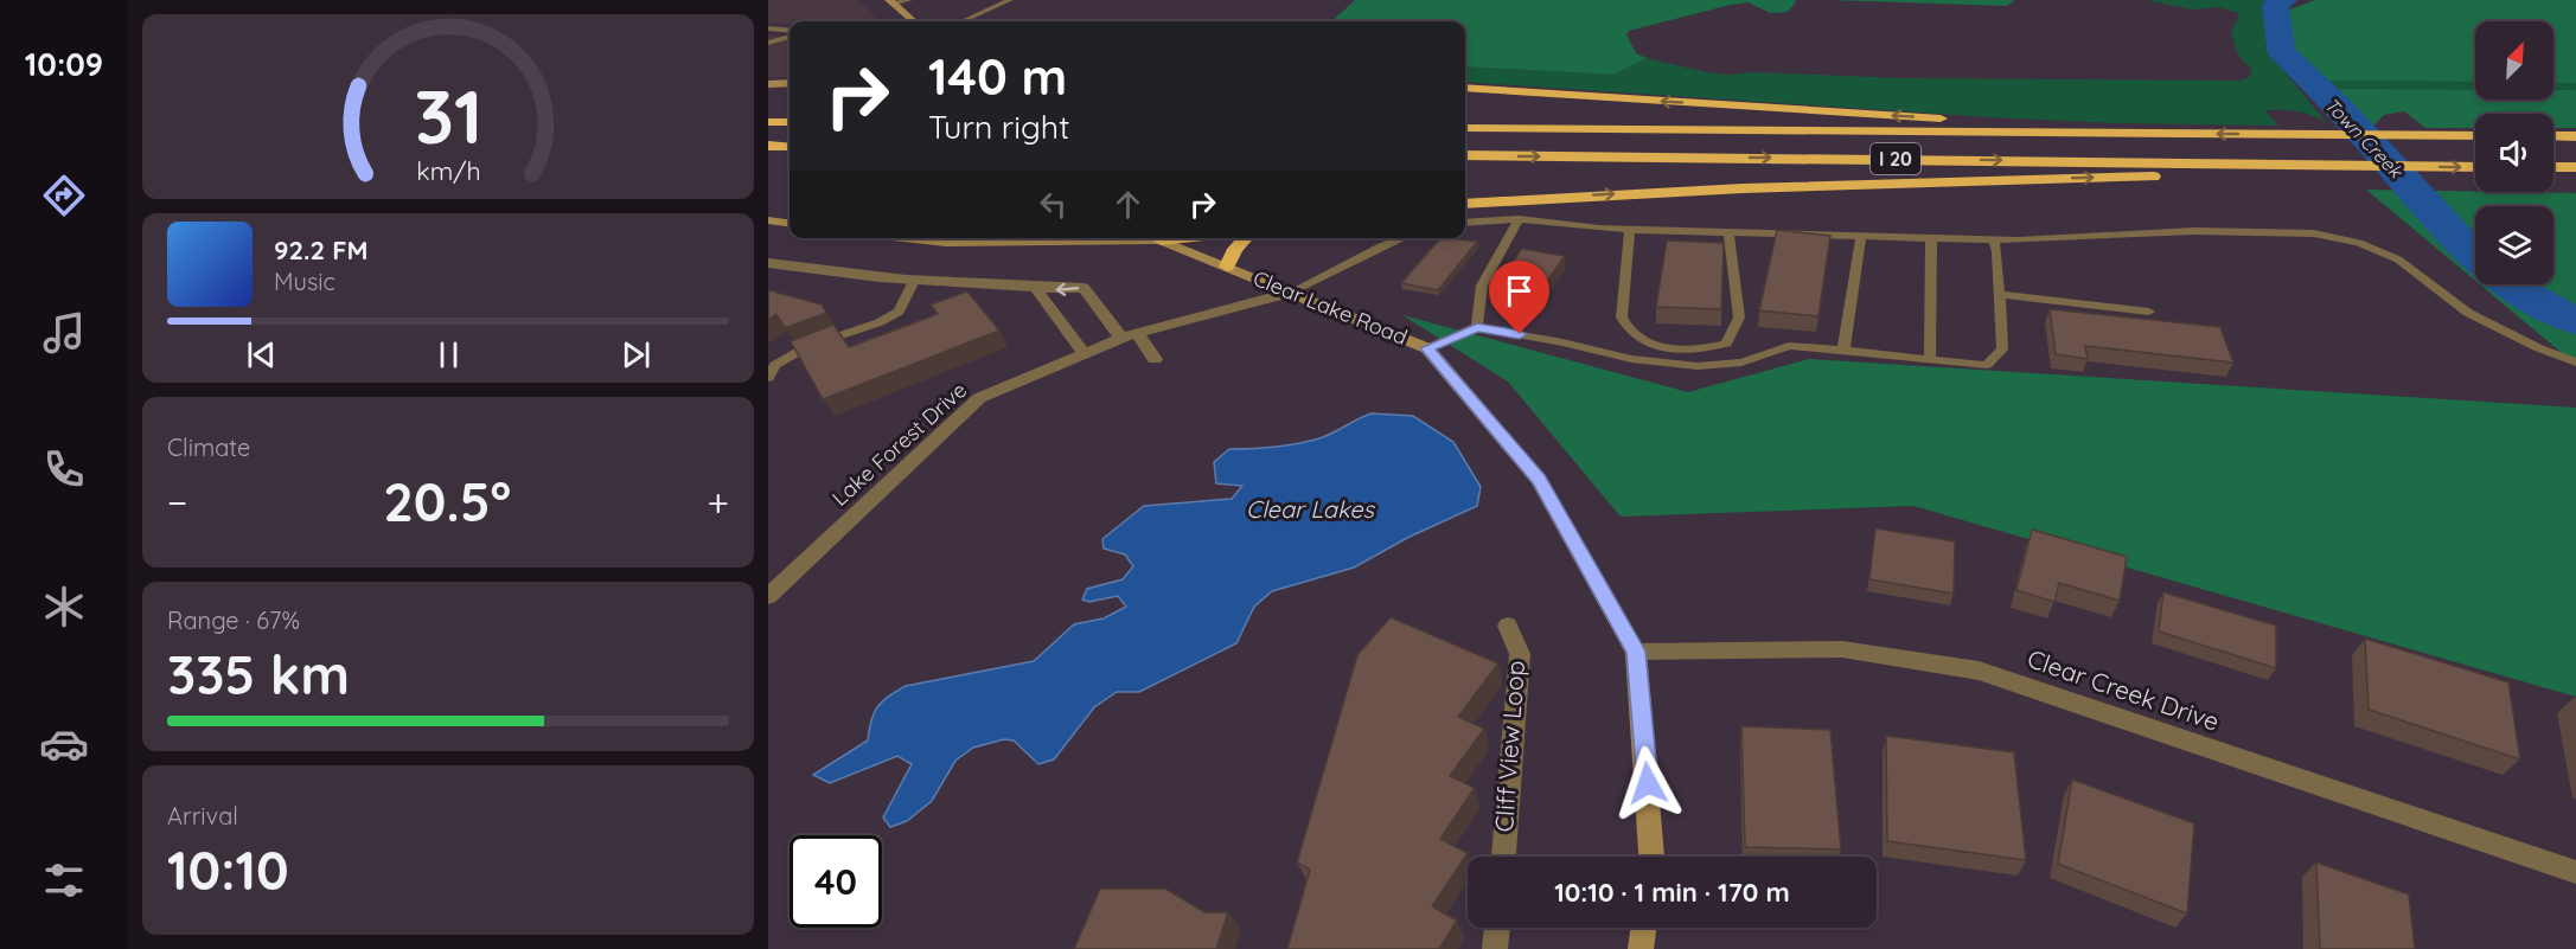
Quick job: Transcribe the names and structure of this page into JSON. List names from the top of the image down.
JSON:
{
  "streets": {
    "highway": ["I 20"],
    "street": [
      "Clear Lake Road",
      "Lake Forest Drive",
      "Clear Creek Drive",
      "Cliff View Loop"
    ]
  },
  "crossings": [
    ["Clear Lake Road", "Lake Forest Drive"],
    ["Clear Lake Road", "Clear Creek Drive"]
  ],
  "water": ["Town Creek", "Clear Lakes"],
  "north": "top right",
  "page": {
    "tabs": "10:09",
    "turn": ["140 m", "Turn right"],
    "song": ["92.2 FM", "Music"],
    "tile": [
      "Climate",
      ["Range · 67%", "335 km"],
      ["Arrival", "10:10"]
    ],
    "heat": ["−", "20.5°", "+"],
    "limit": "40",
    "trip": "10:10 · 1 min · 170 m",
    "gauge": ["31", "km/h"]
  }
}
